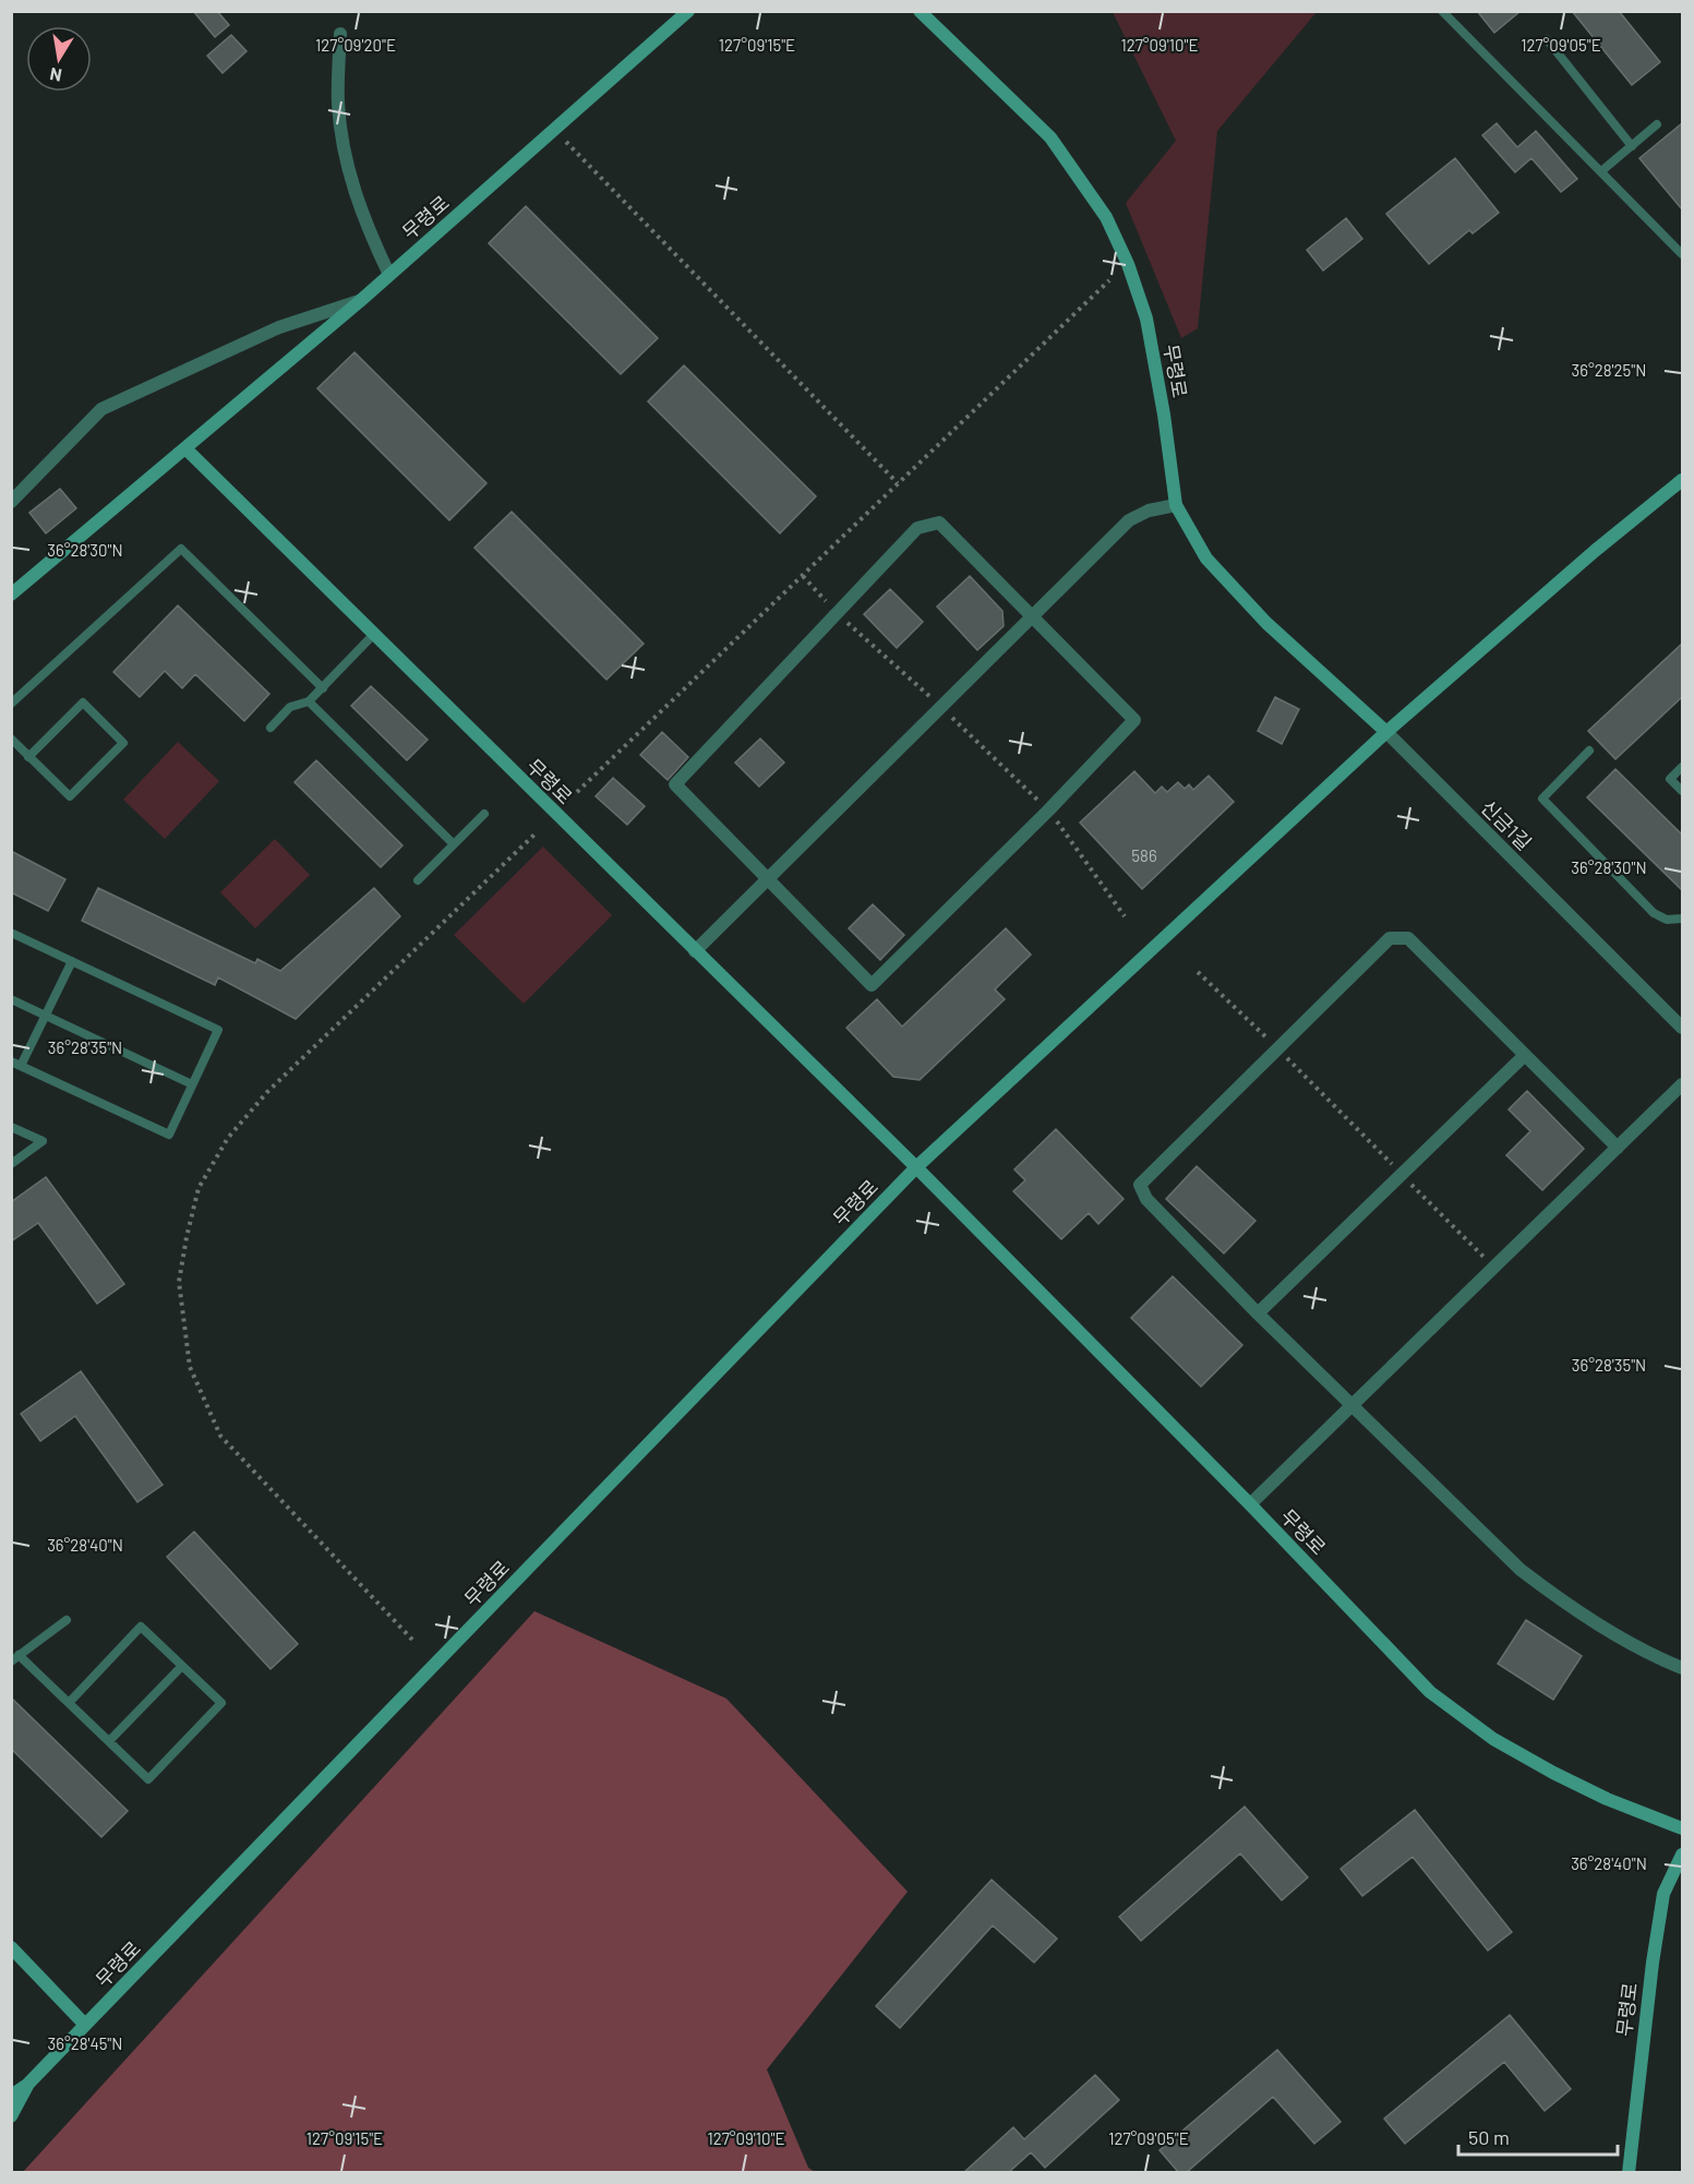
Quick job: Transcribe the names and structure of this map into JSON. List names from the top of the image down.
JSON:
{
  "streets": {
    "street": ["무령로", "신금1길"]
  },
  "crossings": [
    ["무령로", "신금1길"]
  ],
  "house_numbers": ["586"],
  "scale_bar": "50 m",
  "north": "bottom",
  "coordinates": [
    "127°09'15\"E",
    "127°09'10\"E",
    "127°09'05\"E",
    "127°09'20\"E",
    "36°28'25\"N",
    "36°28'30\"N",
    "36°28'35\"N",
    "36°28'40\"N",
    "36°28'45\"N"
  ]
}
